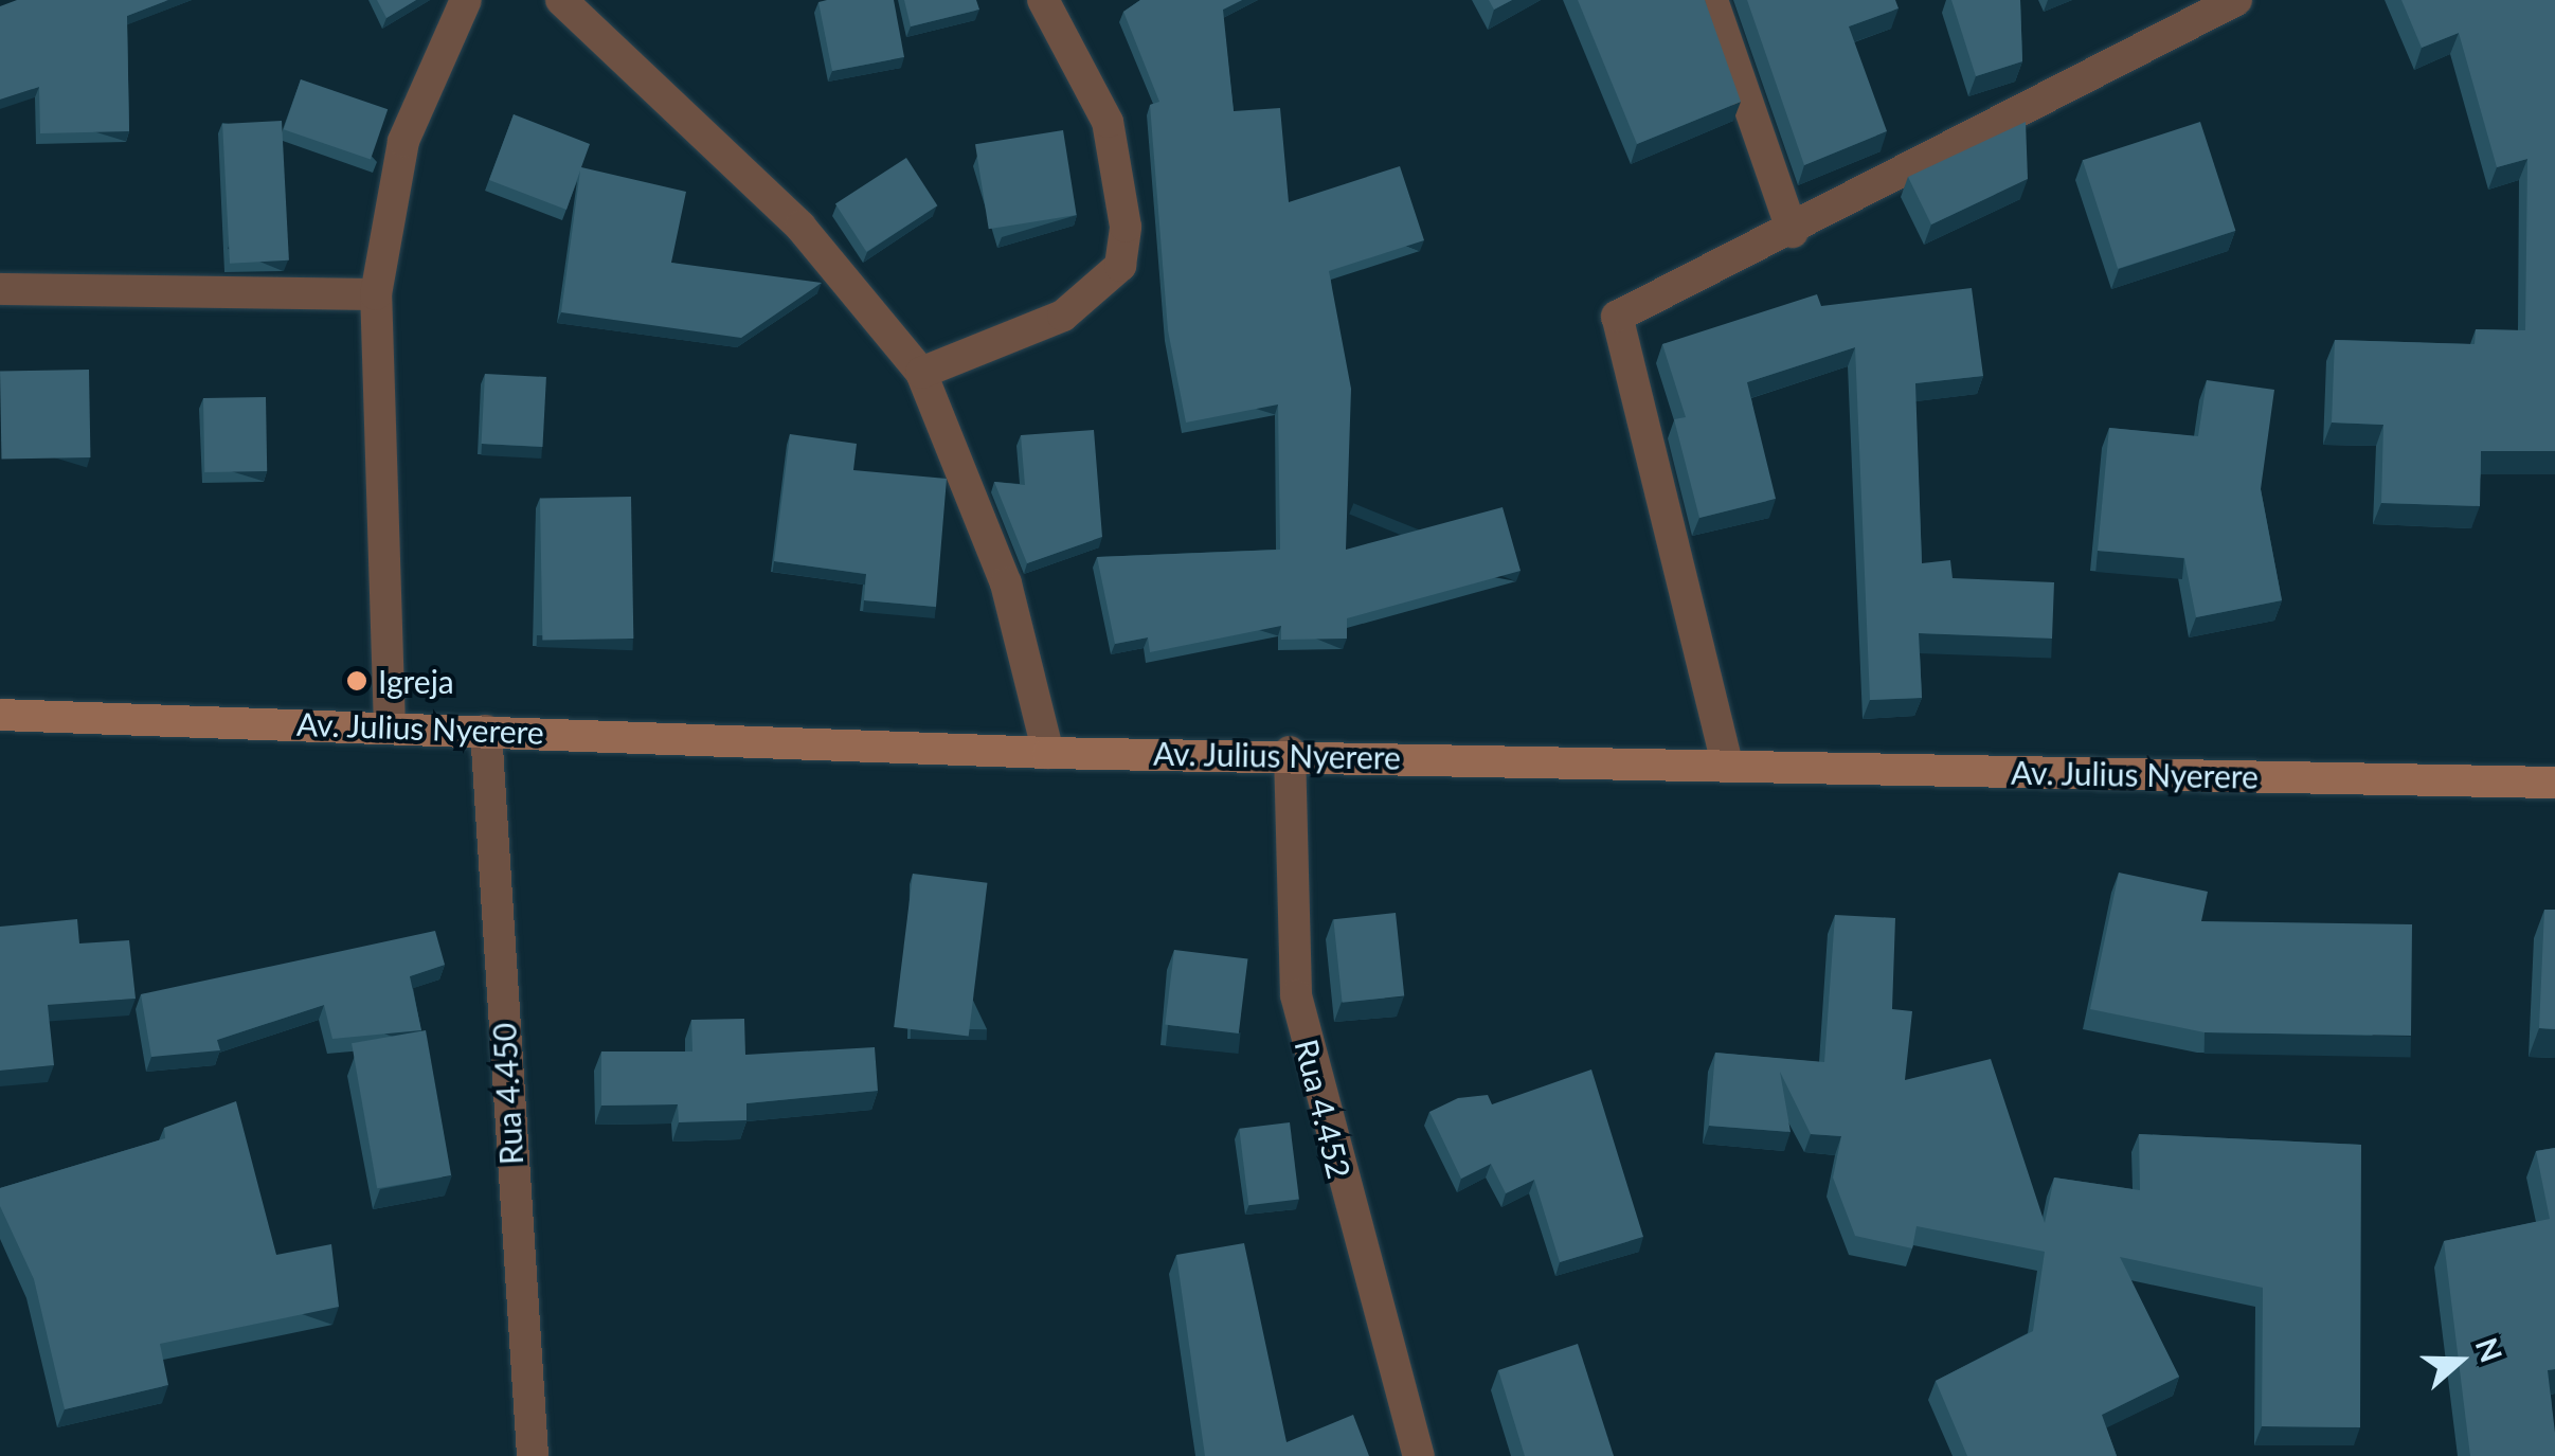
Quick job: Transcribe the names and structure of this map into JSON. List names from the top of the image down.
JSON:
{
  "streets": {
    "main road": ["Av. Julius Nyerere"],
    "street": ["Rua 4.450", "Rua 4.452"]
  },
  "crossings": [
    ["Av. Julius Nyerere", "Rua 4.450"],
    ["Av. Julius Nyerere", "Rua 4.452"]
  ],
  "places": ["Igreja"],
  "north": "right"
}
